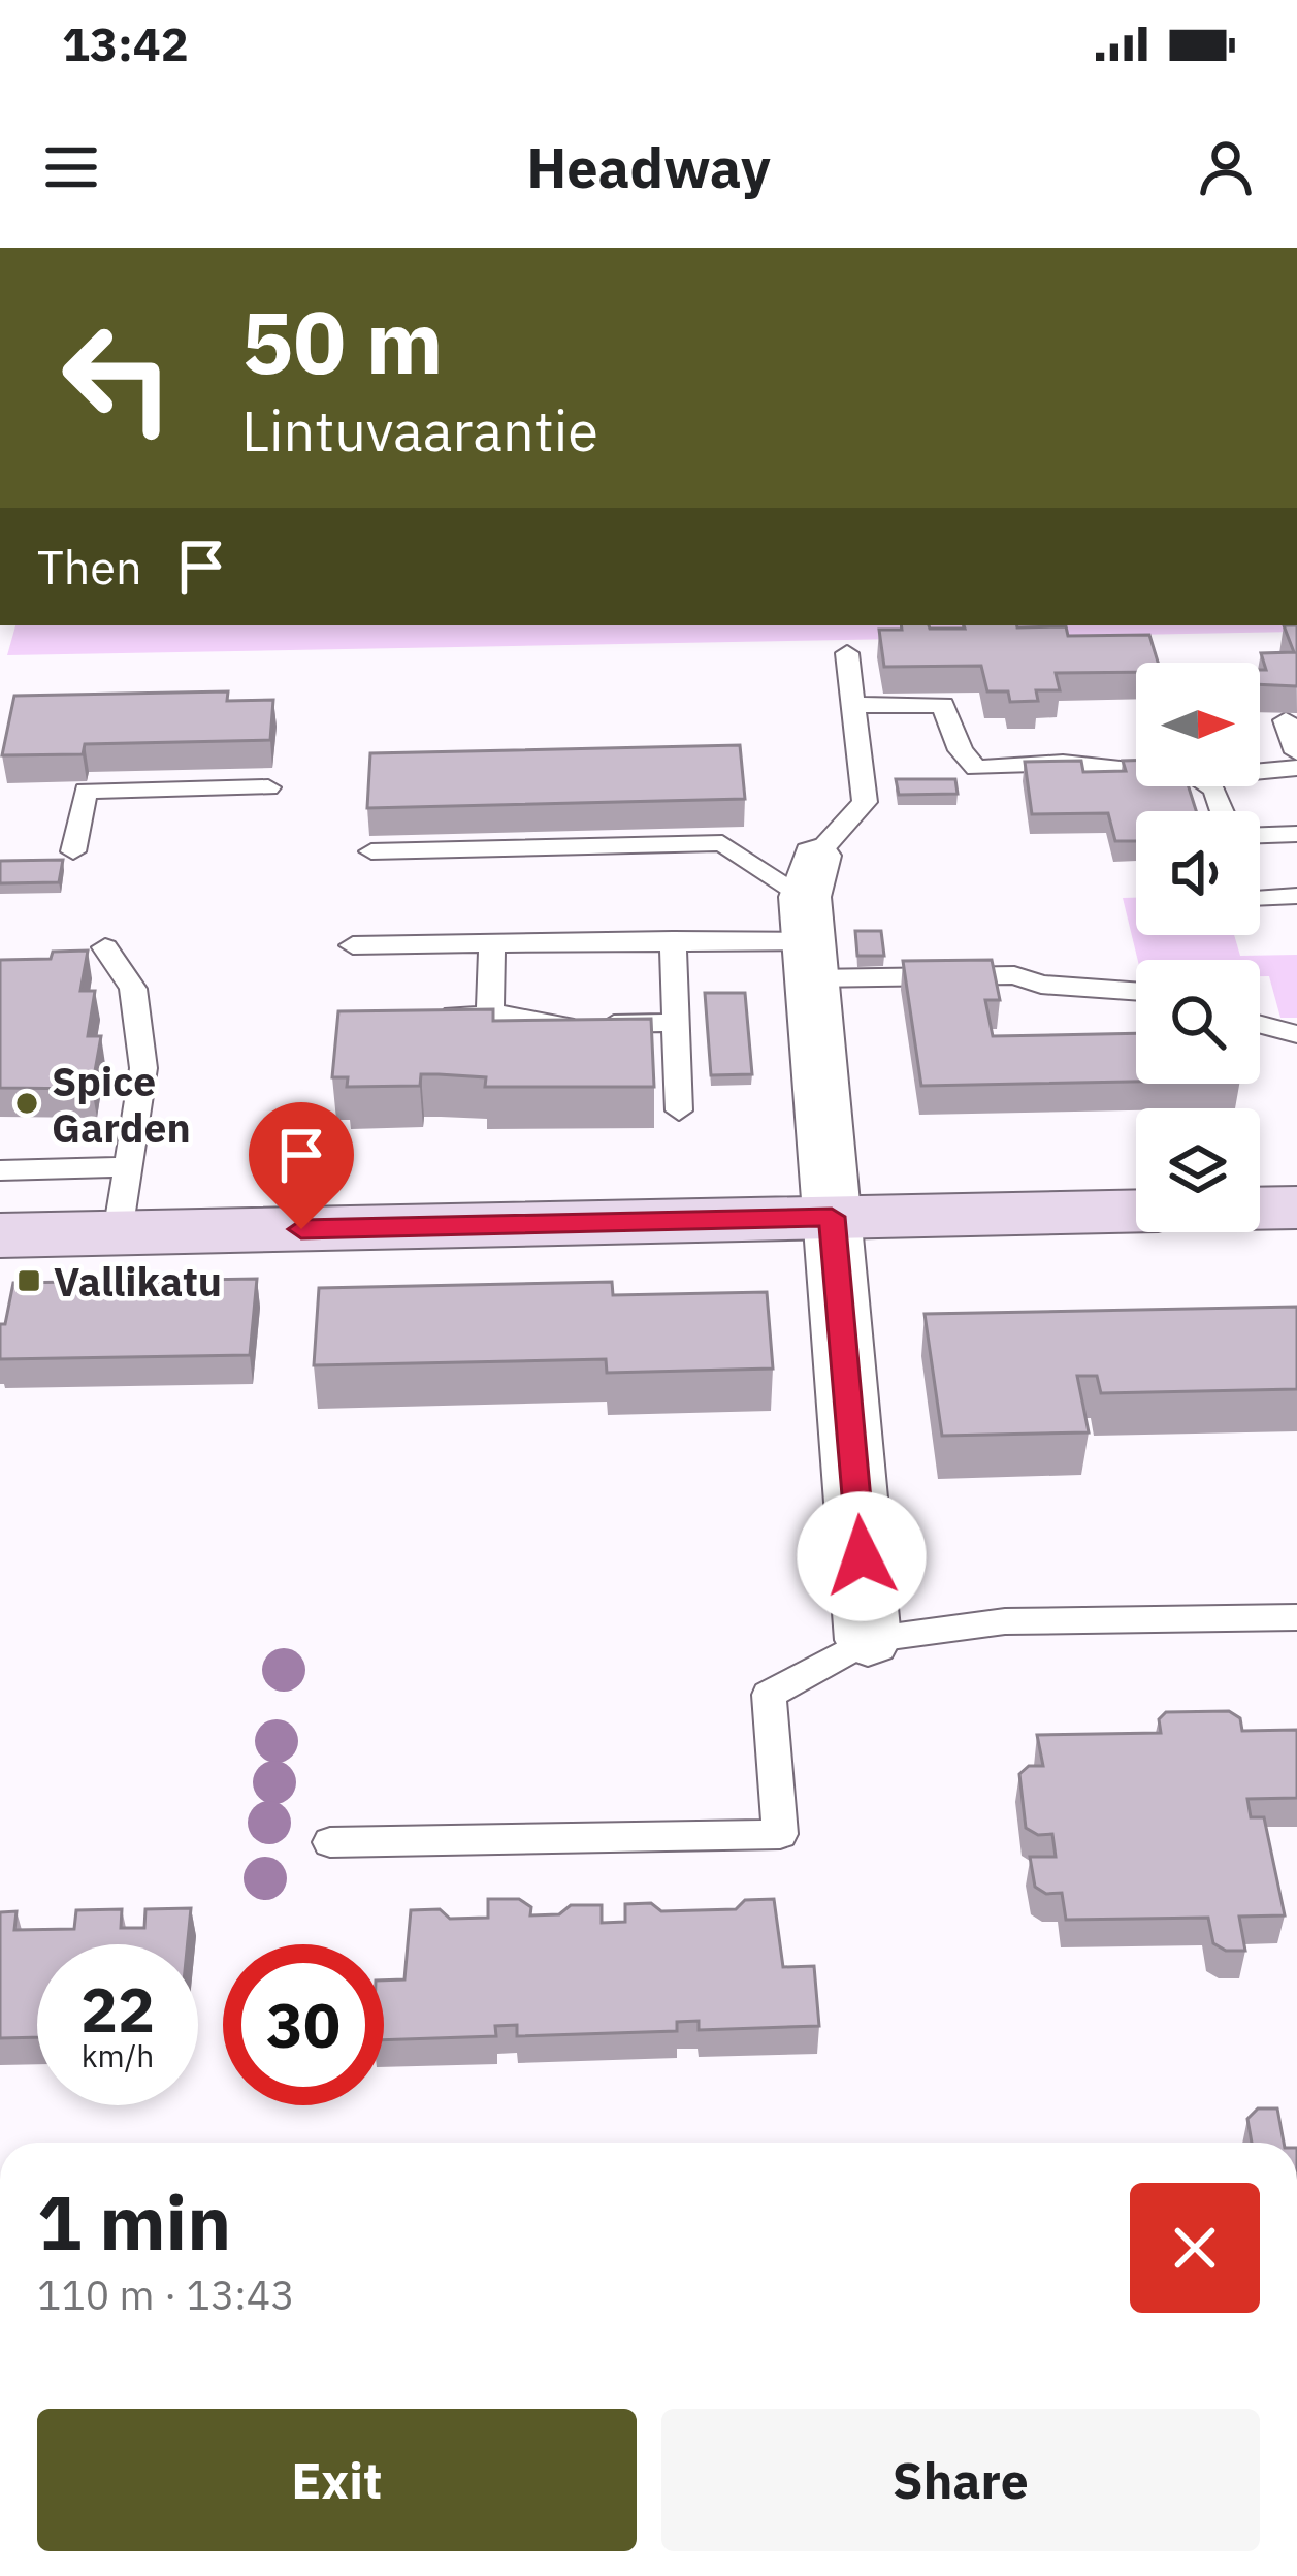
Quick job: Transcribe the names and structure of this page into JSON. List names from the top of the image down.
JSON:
{
  "places": {
    "other": ["Spice Garden"],
    "transit": ["Vallikatu"]
  },
  "north": "right",
  "page": {
    "status": "13:42",
    "header": "Headway",
    "turn": ["50 m", "Lintuvaarantie"],
    "then": "Then",
    "speed": "22 km/h",
    "limit": "30",
    "heading": ["1 min", "110 m · 13:43"],
    "buttons": ["Exit", "Share"]
  }
}
